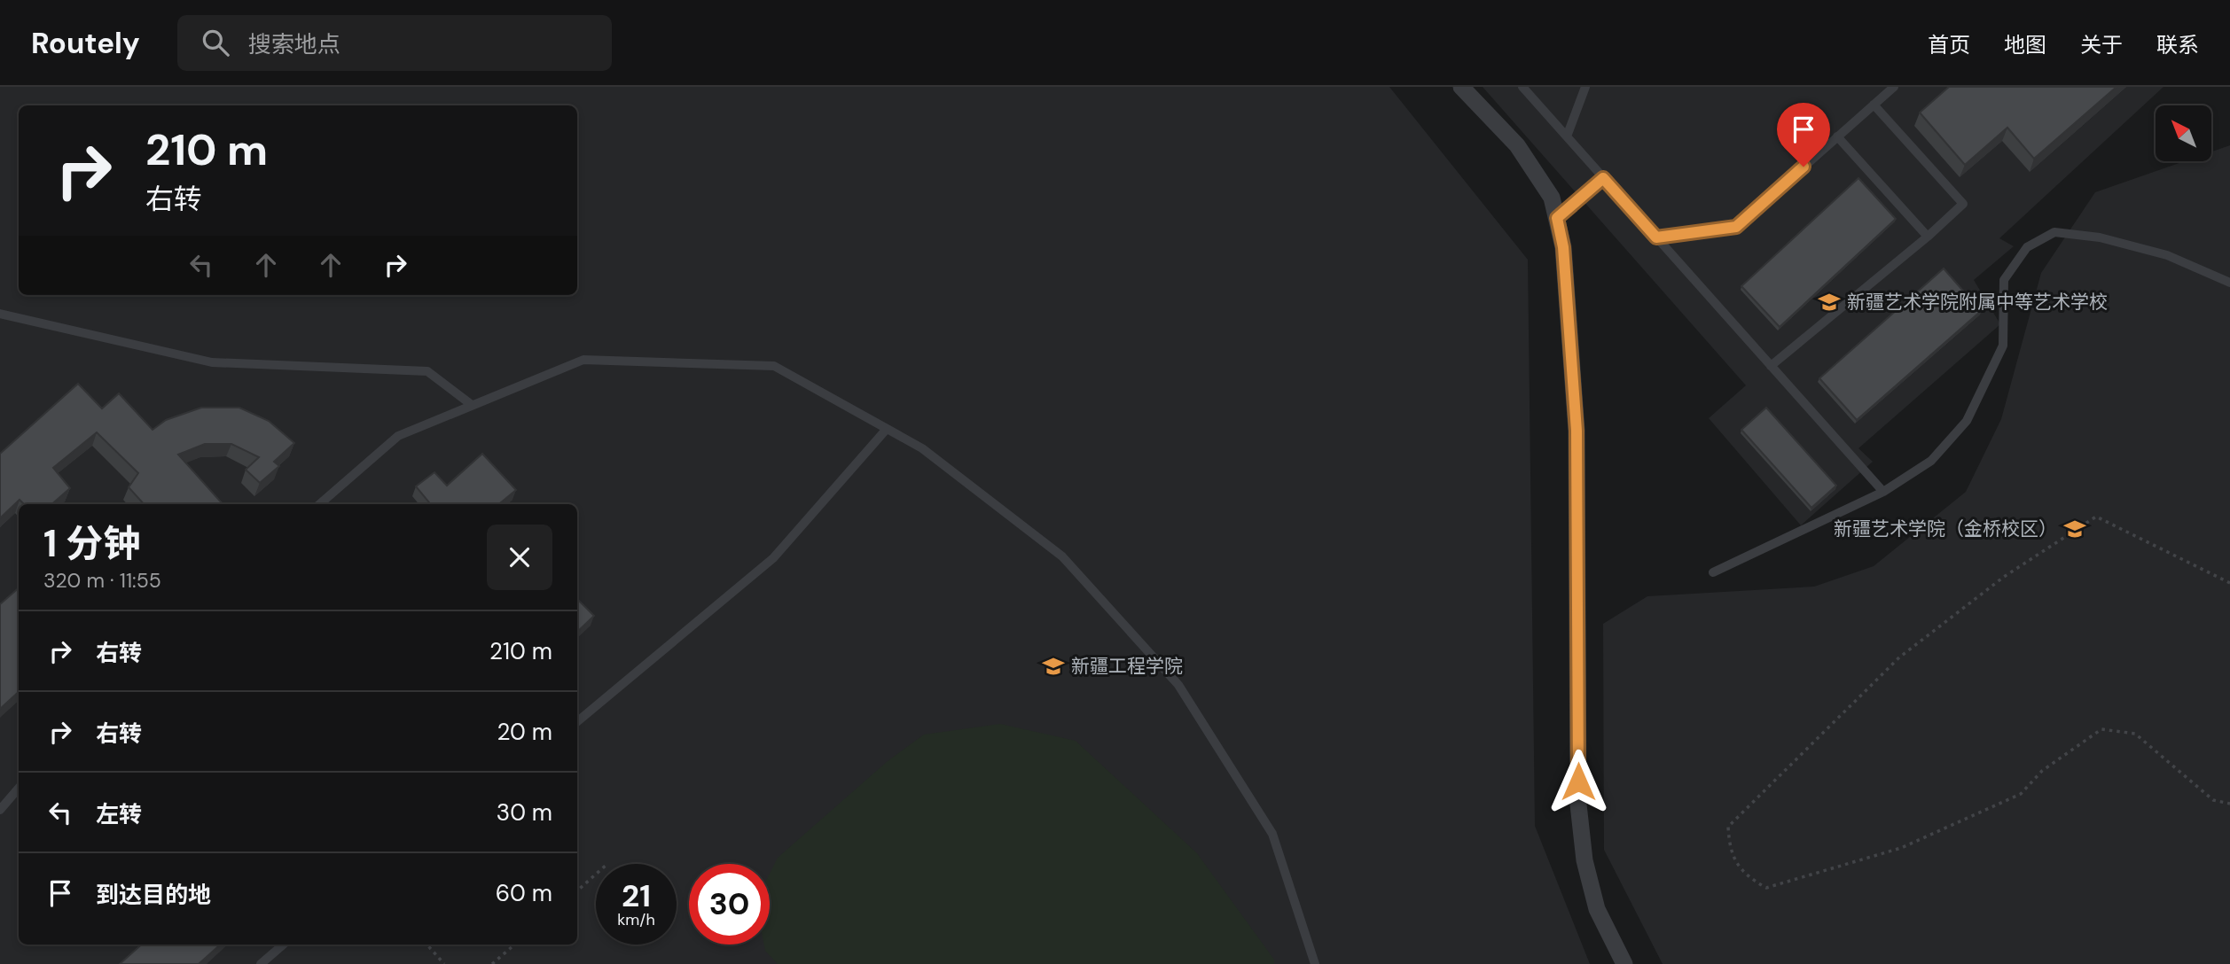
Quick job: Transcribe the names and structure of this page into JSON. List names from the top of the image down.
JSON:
{
  "places": {
    "school or university": ["新疆艺术学院附属中等艺术学校", "新疆艺术学院（金桥校区）", "新疆工程学院"]
  },
  "north": "top left",
  "page": {
    "header": "Routely",
    "search": "搜索地点",
    "nav": [
      "首页",
      "地图",
      "关于",
      "联系"
    ],
    "turn": ["210 m", "右转"],
    "heading": ["1 分钟", "320 m · 11:55"],
    "list": [
      {
        "name": "右转",
        "value": "210 m"
      },
      {
        "name": "右转",
        "value": "20 m"
      },
      {
        "name": "左转",
        "value": "30 m"
      },
      {
        "name": "到达目的地",
        "value": "60 m"
      }
    ],
    "speed": "21 km/h",
    "limit": "30"
  }
}
